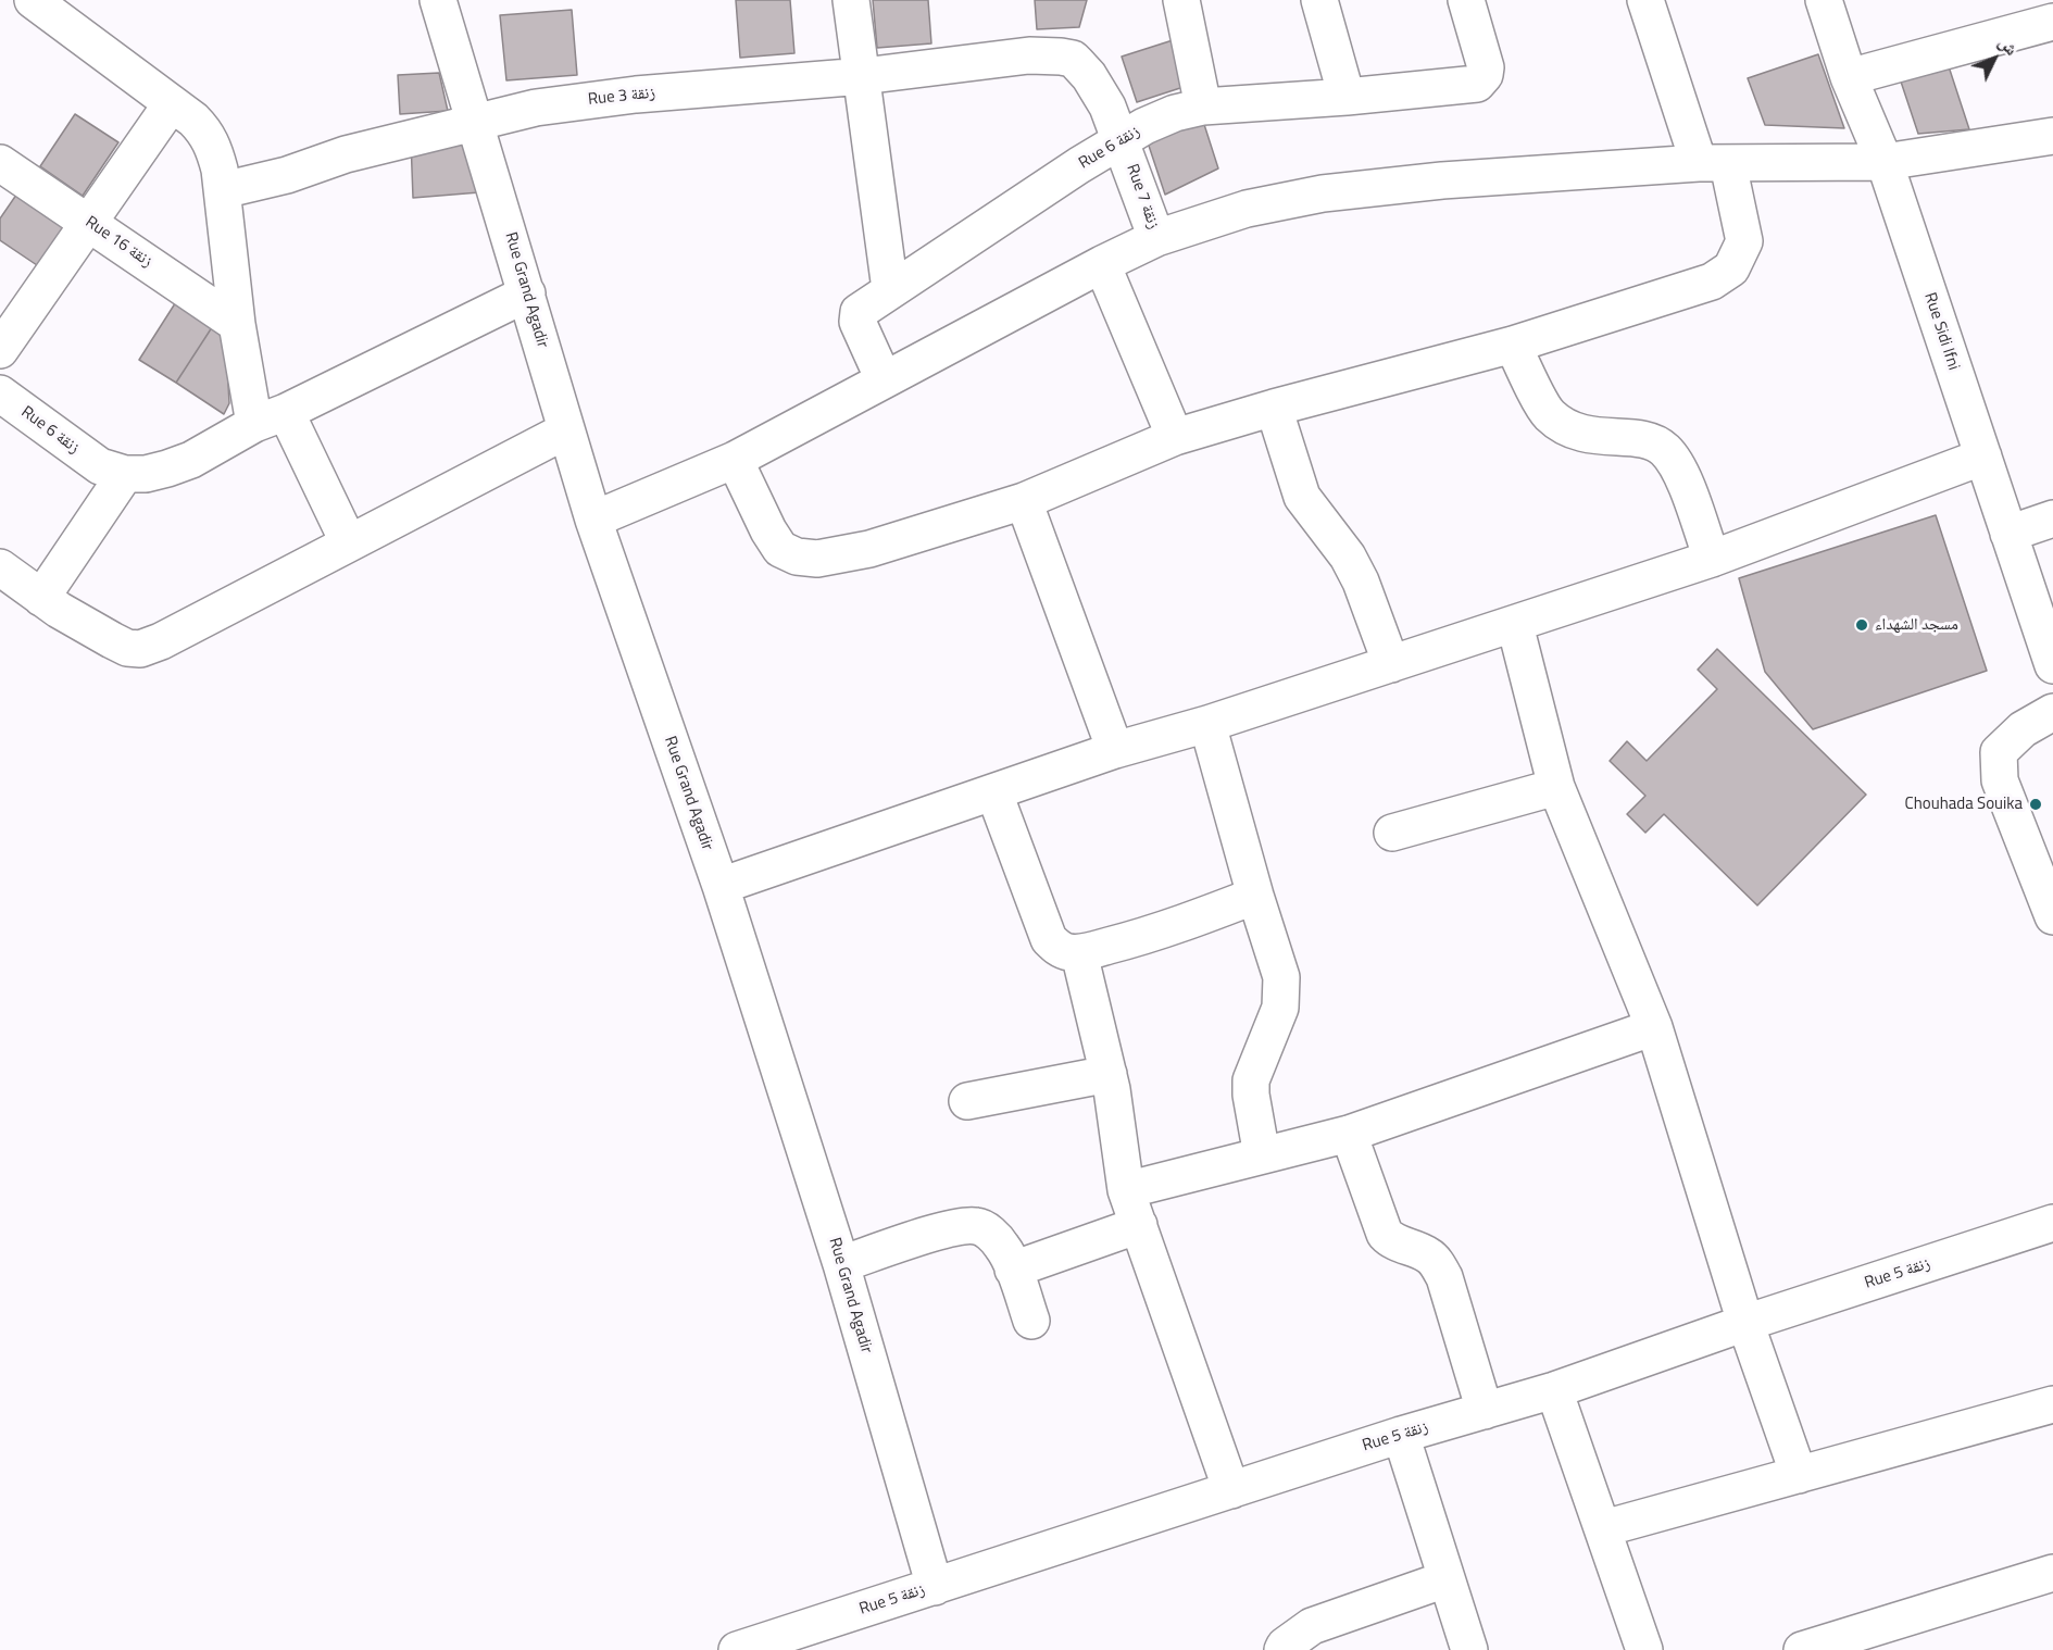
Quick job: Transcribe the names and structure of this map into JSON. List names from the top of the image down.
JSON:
{
  "streets": {
    "street": [
      "Rue 3 زنقة",
      "Rue 6 زنقة",
      "Rue 7 زنقة",
      "Rue 16 زنقة",
      "Rue Grand Agadir",
      "Rue Sidi Ifni",
      "Rue 5 زنقة"
    ]
  },
  "crossings": [
    ["Rue 3 زنقة", "Rue 7 زنقة"],
    ["Rue 3 زنقة", "Rue Grand Agadir"],
    ["Rue 6 زنقة", "Rue 7 زنقة"],
    ["Rue Grand Agadir", "Rue 5 زنقة"]
  ],
  "places": ["مسجد الشهداء", "Chouhada Souika"],
  "north": "top right"
}
